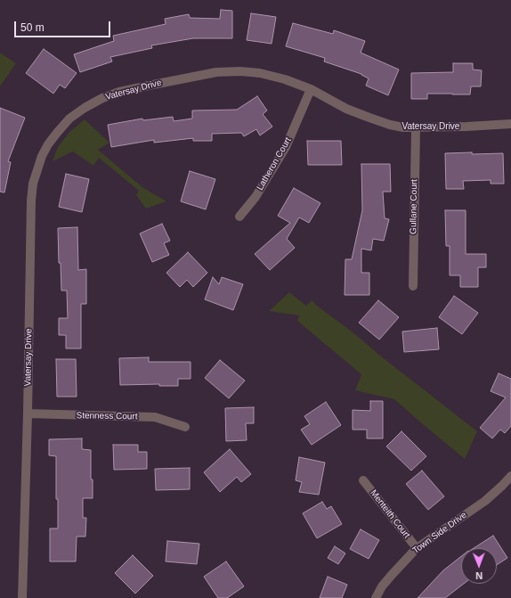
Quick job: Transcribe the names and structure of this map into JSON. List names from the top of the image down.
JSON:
{
  "streets": {
    "street": [
      "Vatersay Drive",
      "Latheron Court",
      "Gullane Court",
      "Stenness Court",
      "Menteith Court",
      "Town Side Drive"
    ]
  },
  "crossings": [
    ["Vatersay Drive", "Latheron Court"],
    ["Vatersay Drive", "Gullane Court"],
    ["Vatersay Drive", "Stenness Court"],
    ["Menteith Court", "Town Side Drive"]
  ],
  "scale_bar": "50 m",
  "north": "bottom"
}
